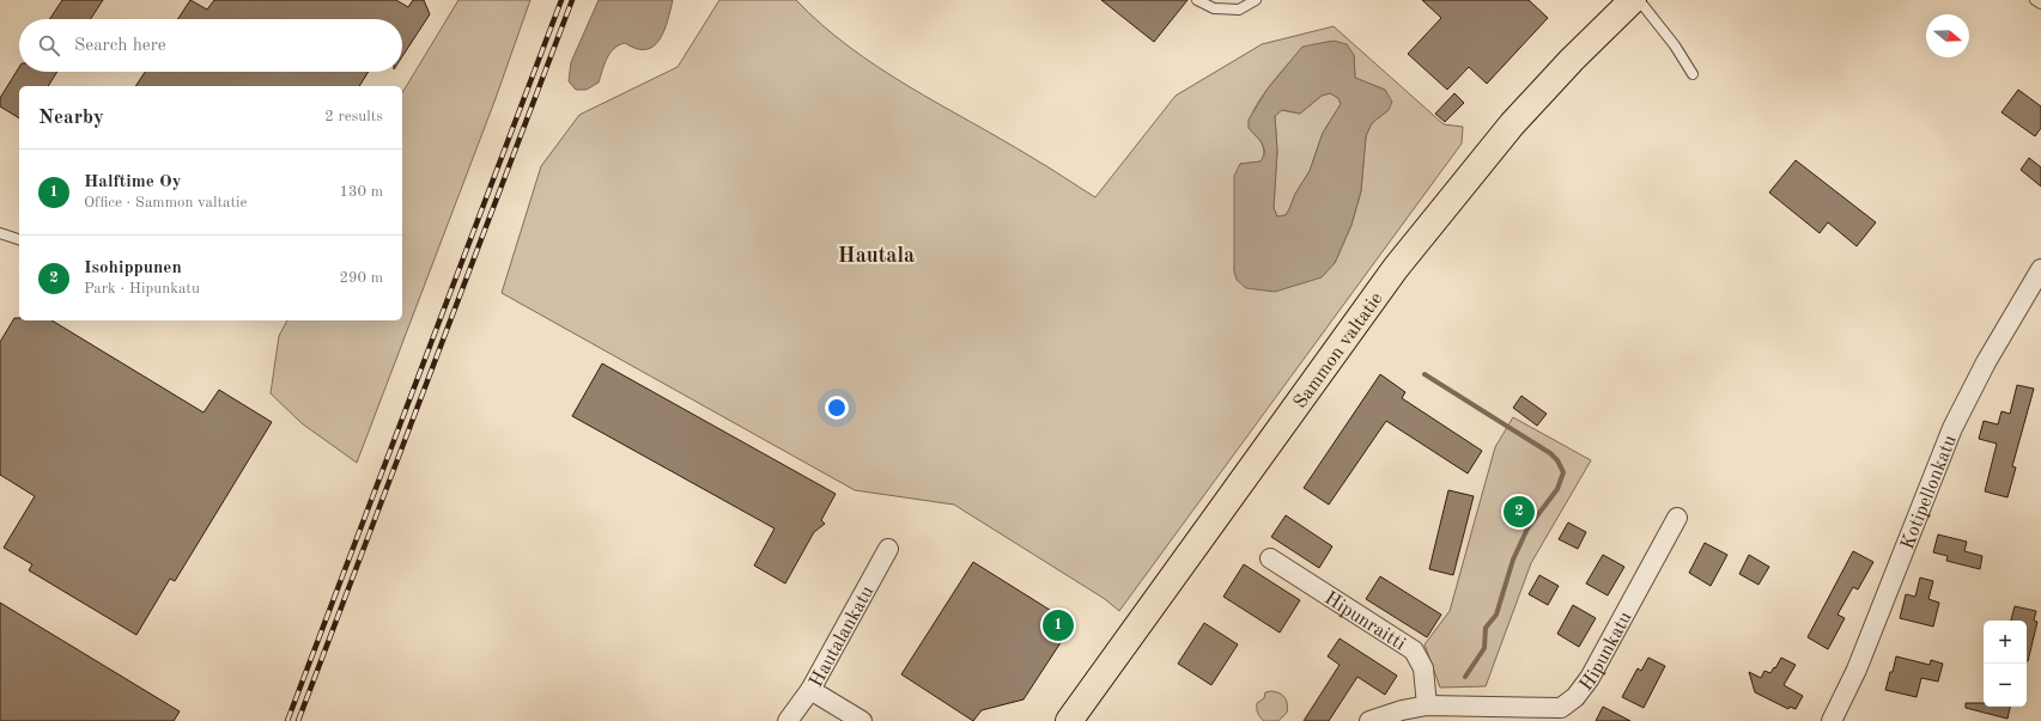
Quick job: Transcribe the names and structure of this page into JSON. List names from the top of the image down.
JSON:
{
  "streets": {
    "main road": ["Sammon valtatie"],
    "street": [
      "Kotipellonkatu",
      "Hipunraitti",
      "Hautalankatu",
      "Hipunkatu"
    ]
  },
  "crossings": [
    ["Hipunraitti", "Hipunkatu"]
  ],
  "districts": ["Hautala"],
  "north": "right",
  "page": {
    "search": "Search here",
    "heading": ["Nearby", "2 results"],
    "list": [
      {
        "mark": "1",
        "name": "Halftime Oy",
        "note": "Office · Sammon valtatie",
        "value": "130 m"
      },
      {
        "mark": "2",
        "name": "Isohippunen",
        "note": "Park · Hipunkatu",
        "value": "290 m"
      }
    ],
    "pins": ["2", "1"],
    "map_buttons": ["+", "−"]
  }
}
